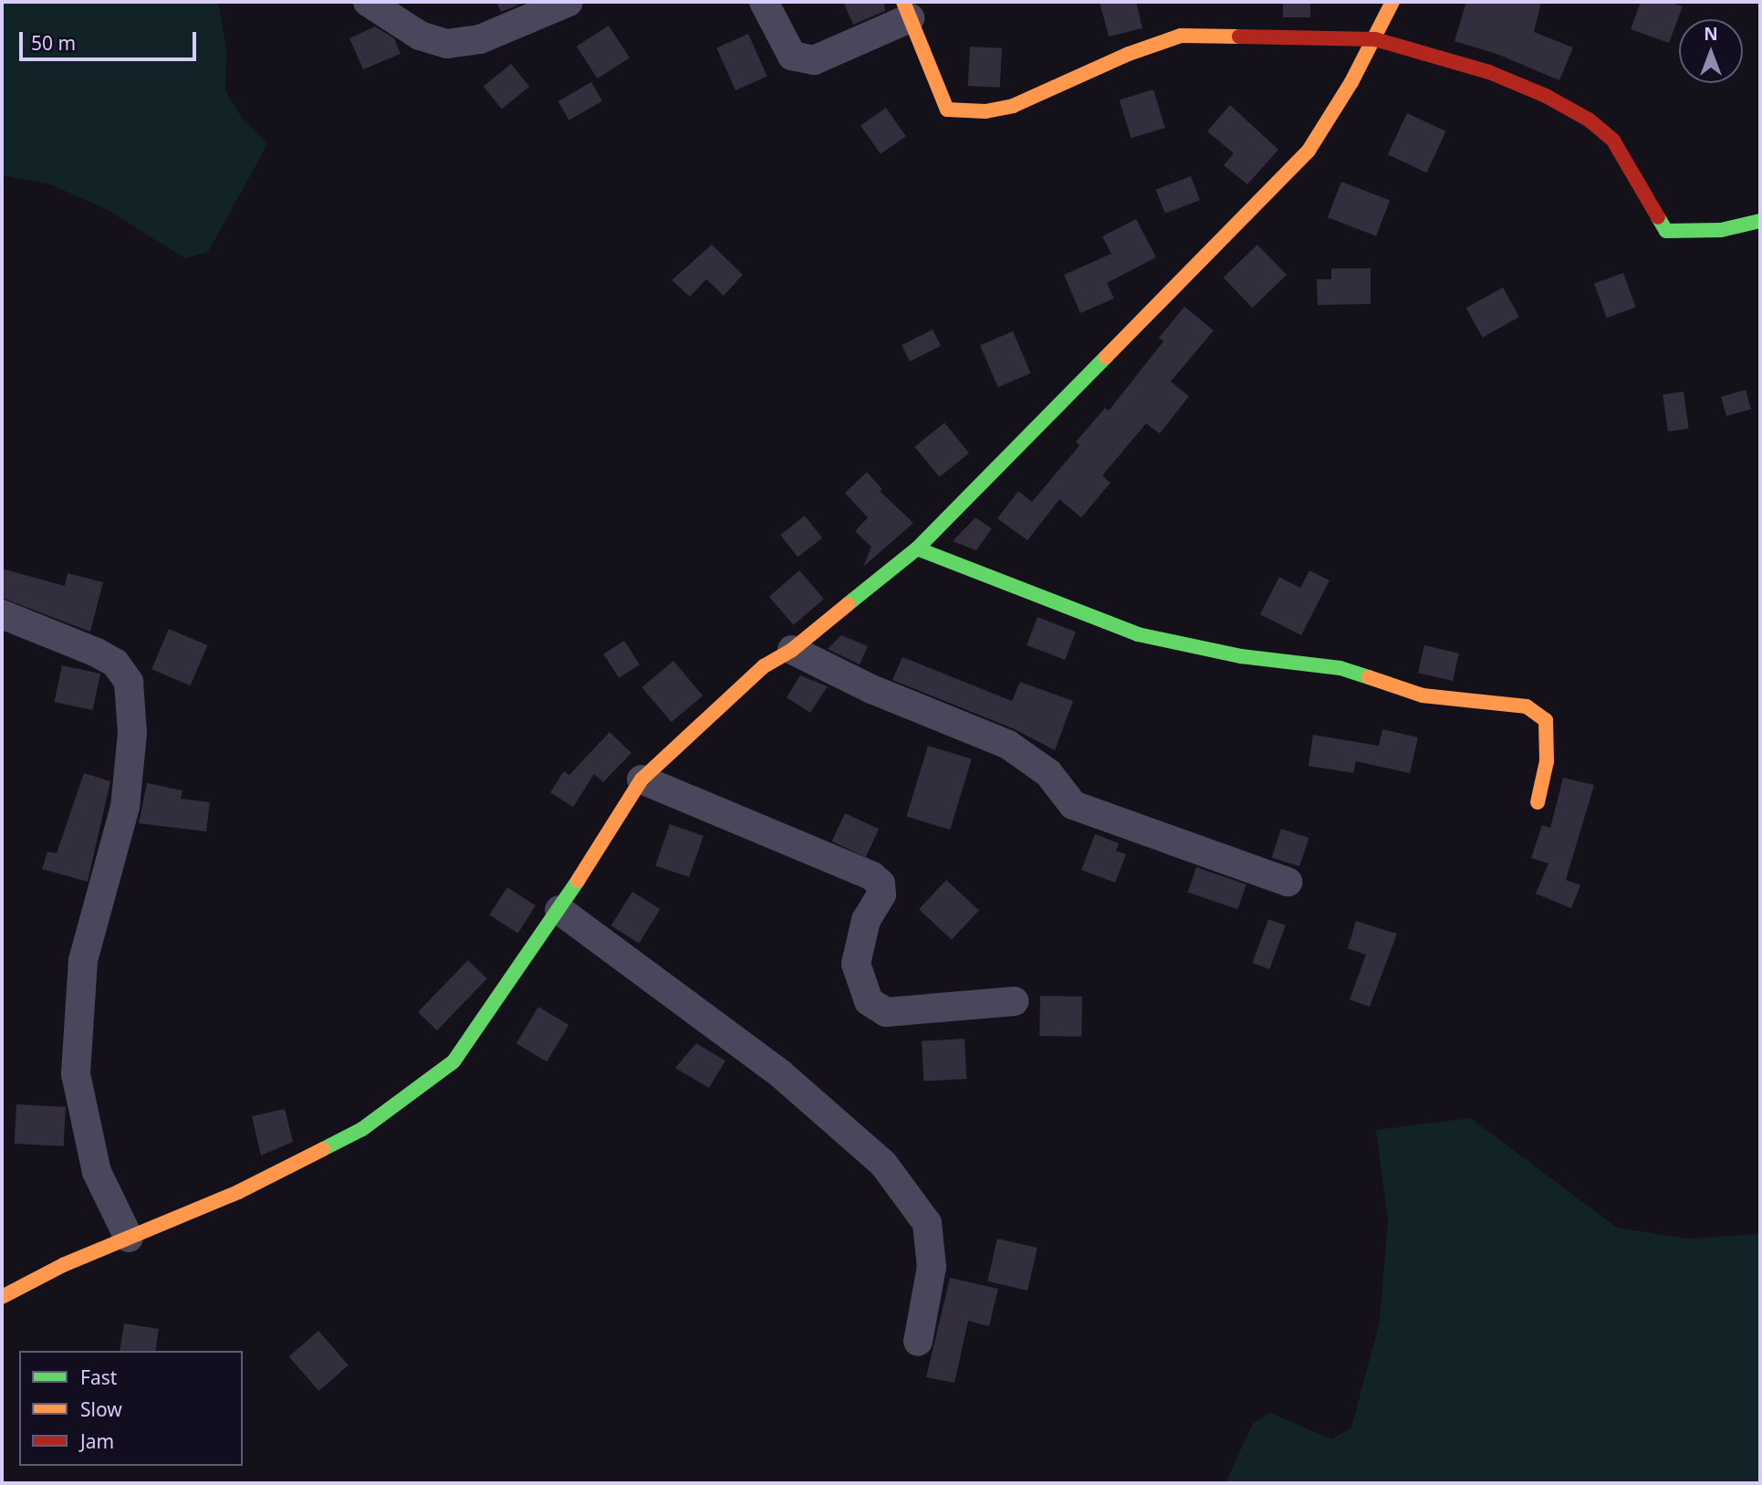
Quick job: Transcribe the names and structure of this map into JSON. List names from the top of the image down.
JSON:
{
  "legend": ["Fast", "Slow", "Jam"],
  "scale_bar": "50 m",
  "north": "top"
}
